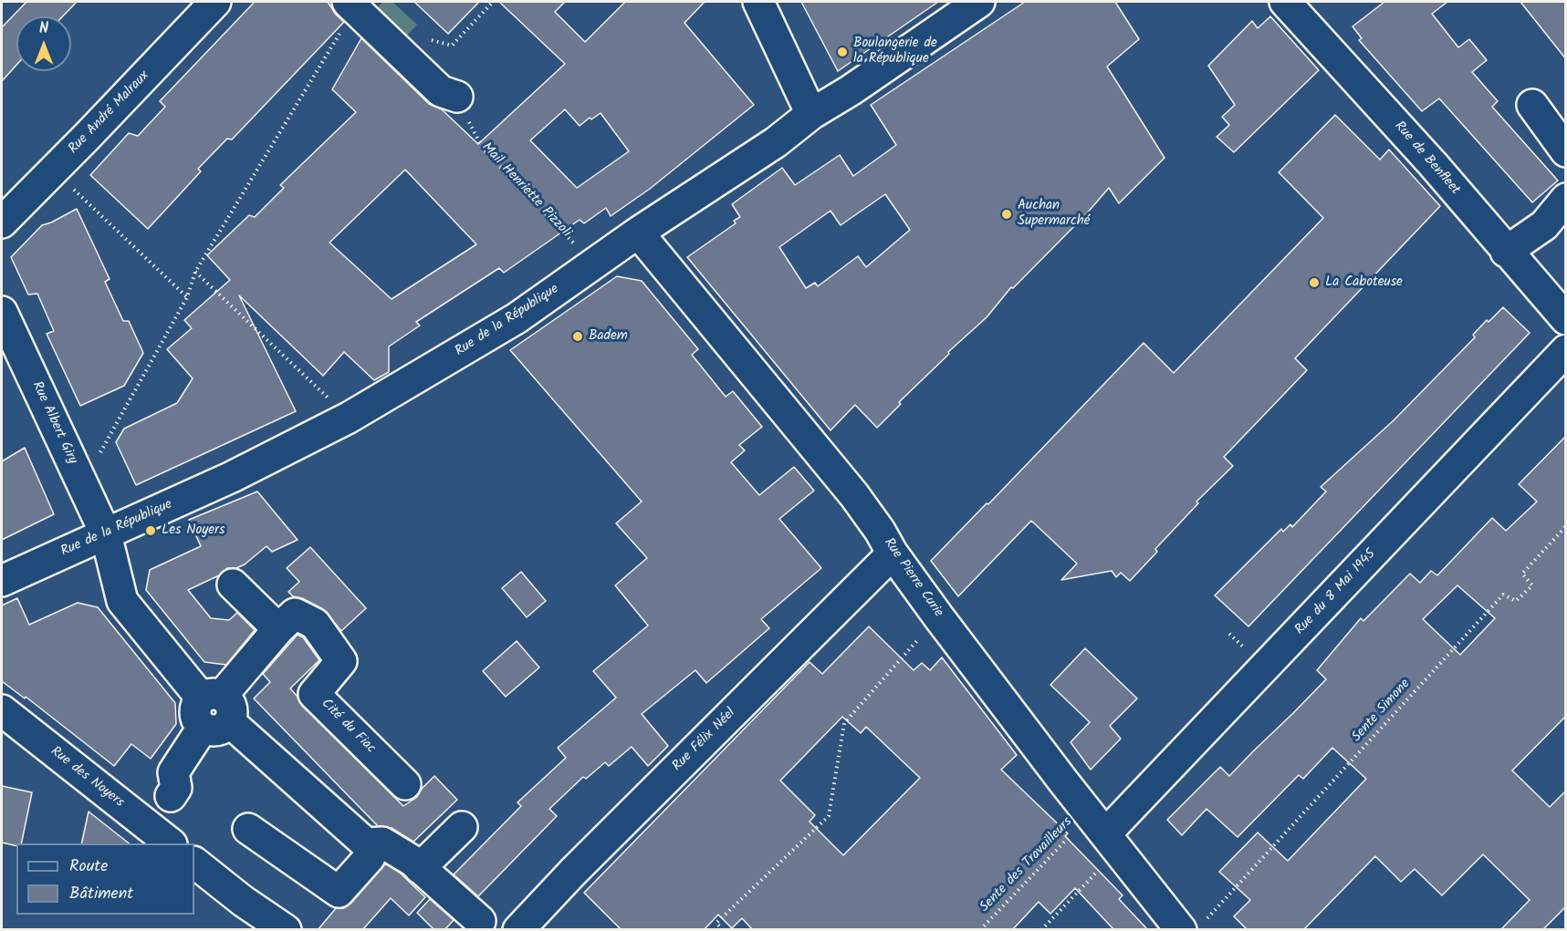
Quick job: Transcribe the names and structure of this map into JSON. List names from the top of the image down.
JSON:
{
  "streets": {
    "street": [
      "Rue André Malraux",
      "Rue de Benfleet",
      "Rue de la République",
      "Rue Albert Giry",
      "Rue Pierre Curie",
      "Rue du 8 Mai 1945",
      "Cité du Fiac",
      "Rue Félix Néel",
      "Rue des Noyers"
    ],
    "path": ["Mail Henriette Pizzoli", "Sente Simone", "Sente des Travailleurs"]
  },
  "crossings": [
    ["Mail Henriette Pizzoli", "Rue de la République"],
    ["Rue de la République", "Rue Albert Giry"],
    ["Rue de la République", "Rue Pierre Curie"],
    ["Rue Pierre Curie", "Rue du 8 Mai 1945"],
    ["Rue Pierre Curie", "Sente Simone"],
    ["Rue Pierre Curie", "Rue Félix Néel"],
    ["Rue Pierre Curie", "Sente des Travailleurs"],
    ["Rue du 8 Mai 1945", "Sente des Travailleurs"]
  ],
  "places": [
    "Boulangerie de la République",
    "Auchan Supermarché",
    "La Caboteuse",
    "Badem",
    "Les Noyers"
  ],
  "legend": ["Route", "Bâtiment"],
  "north": "top"
}
